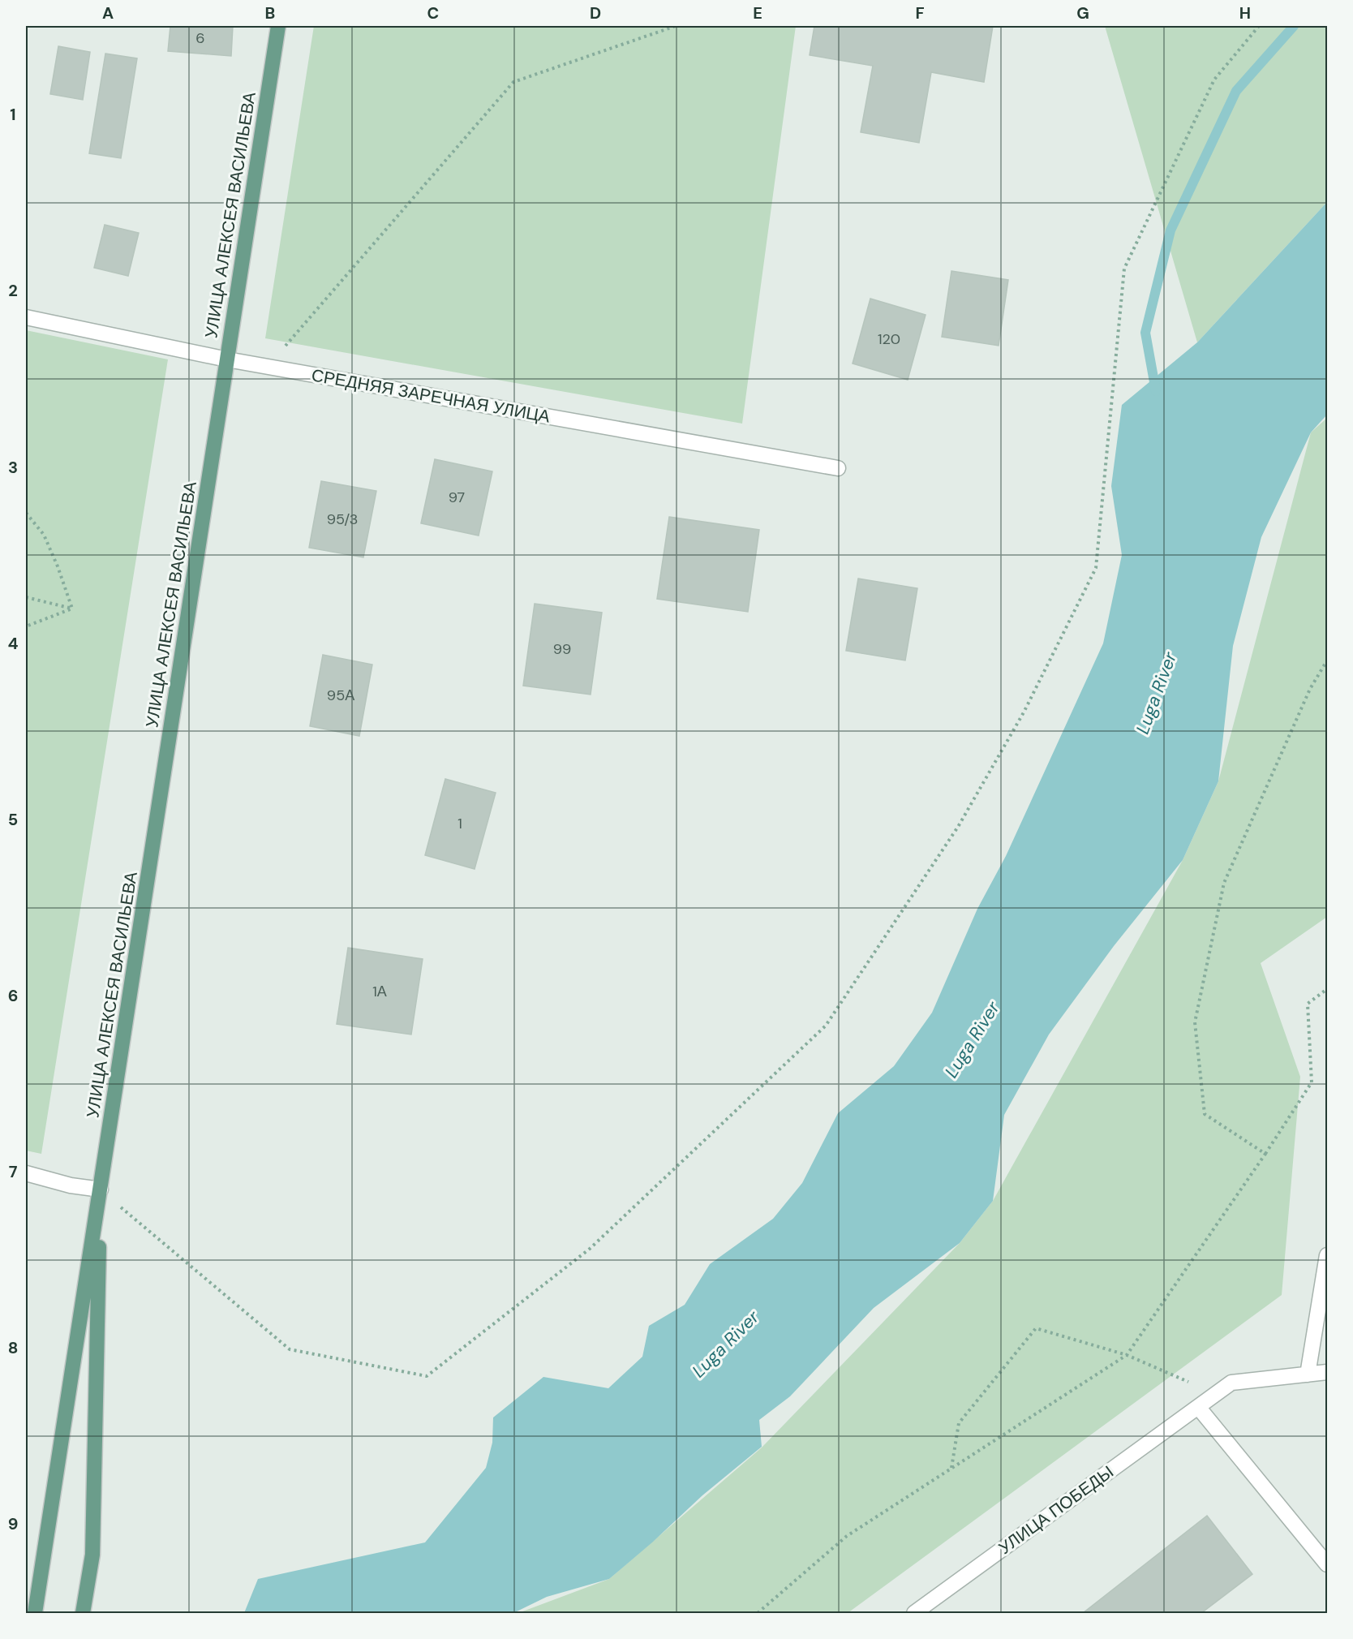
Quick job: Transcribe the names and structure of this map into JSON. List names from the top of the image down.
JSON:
{
  "streets": {
    "main road": ["УЛИЦА АЛЕКСЕЯ ВАСИЛЬЕВА"],
    "street": ["СРЕДНЯЯ ЗАРЕЧНАЯ УЛИЦА", "УЛИЦА ПОБЕДЫ"]
  },
  "crossings": [
    ["УЛИЦА АЛЕКСЕЯ ВАСИЛЬЕВА", "СРЕДНЯЯ ЗАРЕЧНАЯ УЛИЦА"]
  ],
  "water": ["Luga River"],
  "house_numbers": [
    "6",
    "120",
    "97",
    "95/3",
    "99",
    "95А",
    "1",
    "1А"
  ],
  "grid": {
    "columns": [
      "A",
      "B",
      "C",
      "D",
      "E",
      "F",
      "G",
      "H"
    ],
    "rows": [
      "1",
      "2",
      "3",
      "4",
      "5",
      "6",
      "7",
      "8",
      "9"
    ]
  }
}
